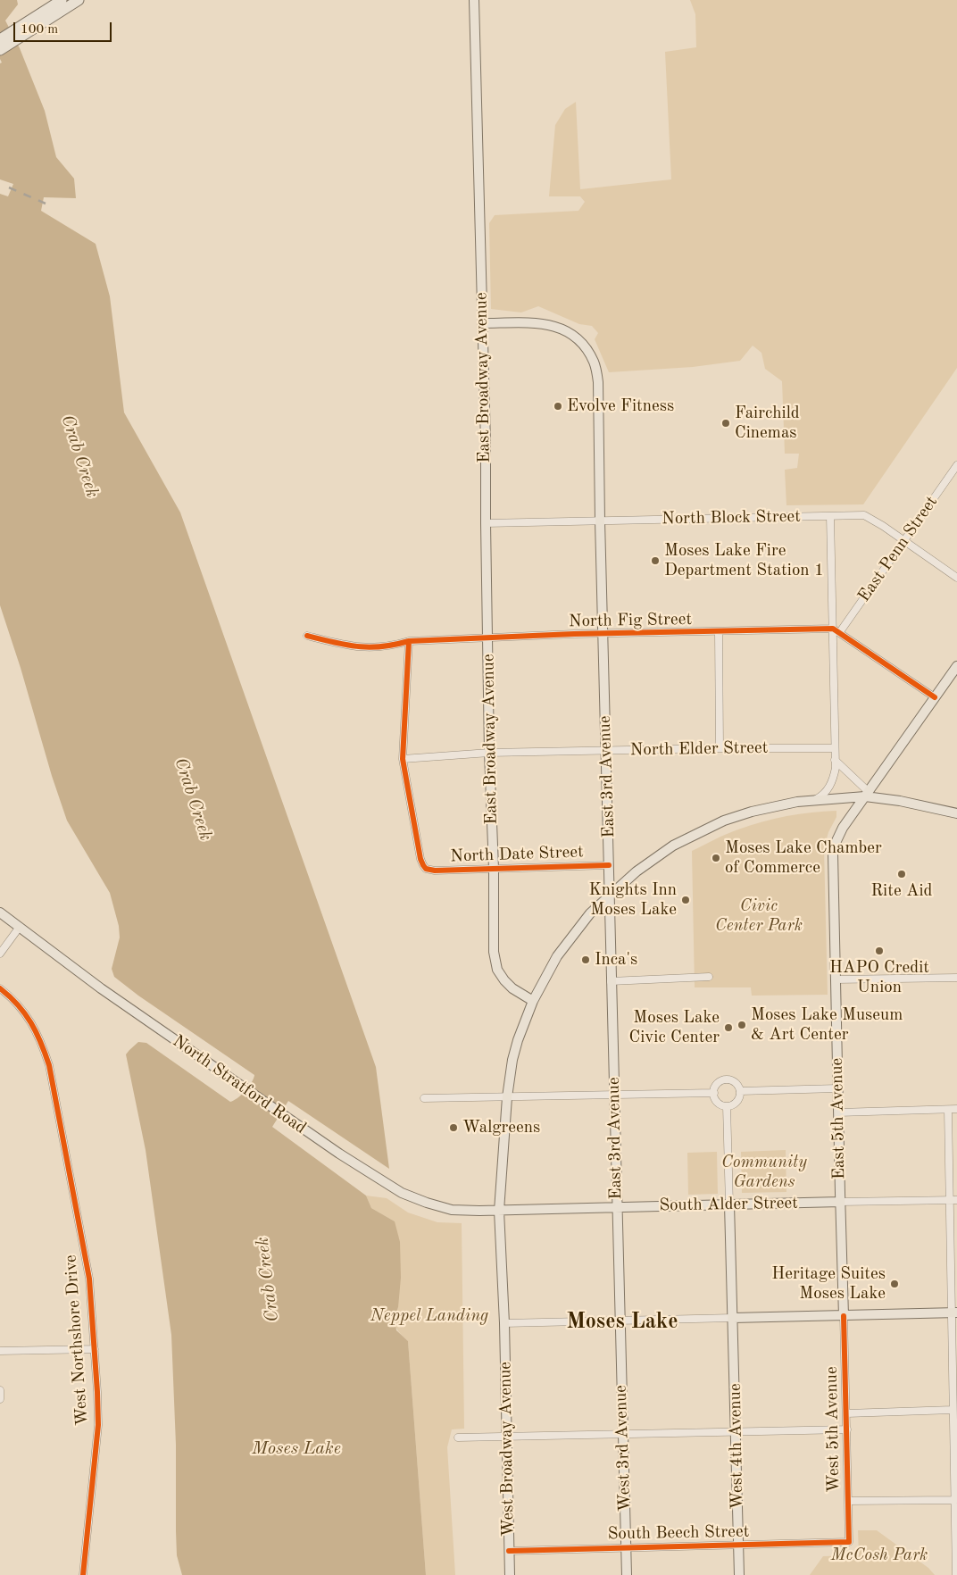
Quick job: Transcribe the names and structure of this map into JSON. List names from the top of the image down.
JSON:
{
  "streets": {
    "main road": [
      "East Broadway Avenue",
      "East 3rd Avenue",
      "North Stratford Road",
      "East 5th Avenue",
      "South Alder Street",
      "West 4th Avenue",
      "West 3rd Avenue",
      "West Broadway Avenue"
    ],
    "street": [
      "North Block Street",
      "East Penn Street",
      "North Fig Street",
      "North Elder Street",
      "North Date Street",
      "West Northshore Drive",
      "West 5th Avenue",
      "South Beech Street"
    ]
  },
  "crossings": [
    ["East Broadway Avenue", "North Block Street"],
    ["East Broadway Avenue", "North Fig Street"],
    ["East Broadway Avenue", "North Elder Street"],
    ["East Broadway Avenue", "East 3rd Avenue"],
    ["East Broadway Avenue", "North Date Street"],
    ["North Block Street", "East Penn Street"],
    ["North Block Street", "East 3rd Avenue"],
    ["East Penn Street", "North Fig Street"],
    ["North Fig Street", "East 3rd Avenue"],
    ["North Elder Street", "East 3rd Avenue"],
    ["North Elder Street", "North Date Street"],
    ["East 3rd Avenue", "North Date Street"],
    ["East 3rd Avenue", "South Alder Street"],
    ["East 3rd Avenue", "West 3rd Avenue"],
    ["North Stratford Road", "South Alder Street"],
    ["East 5th Avenue", "South Alder Street"],
    ["East 5th Avenue", "West 5th Avenue"],
    ["South Alder Street", "West 4th Avenue"],
    ["West 5th Avenue", "South Beech Street"],
    ["West 4th Avenue", "South Beech Street"],
    ["West 3rd Avenue", "South Beech Street"],
    ["West Broadway Avenue", "South Beech Street"]
  ],
  "districts": ["Moses Lake"],
  "water": ["Crab Creek", "Moses Lake"],
  "parks": [
    "Civic Center Park",
    "Community Gardens",
    "Neppel Landing",
    "McCosh Park"
  ],
  "places": [
    "Evolve Fitness",
    "Fairchild Cinemas",
    "Moses Lake Fire Department Station 1",
    "Moses Lake Chamber of Commerce",
    "Rite Aid",
    "Knights Inn Moses Lake",
    "HAPO Credit Union",
    "Inca's",
    "Moses Lake Museum & Art Center",
    "Moses Lake Civic Center",
    "Walgreens",
    "Heritage Suites Moses Lake"
  ],
  "scale_bar": "100 m"
}
